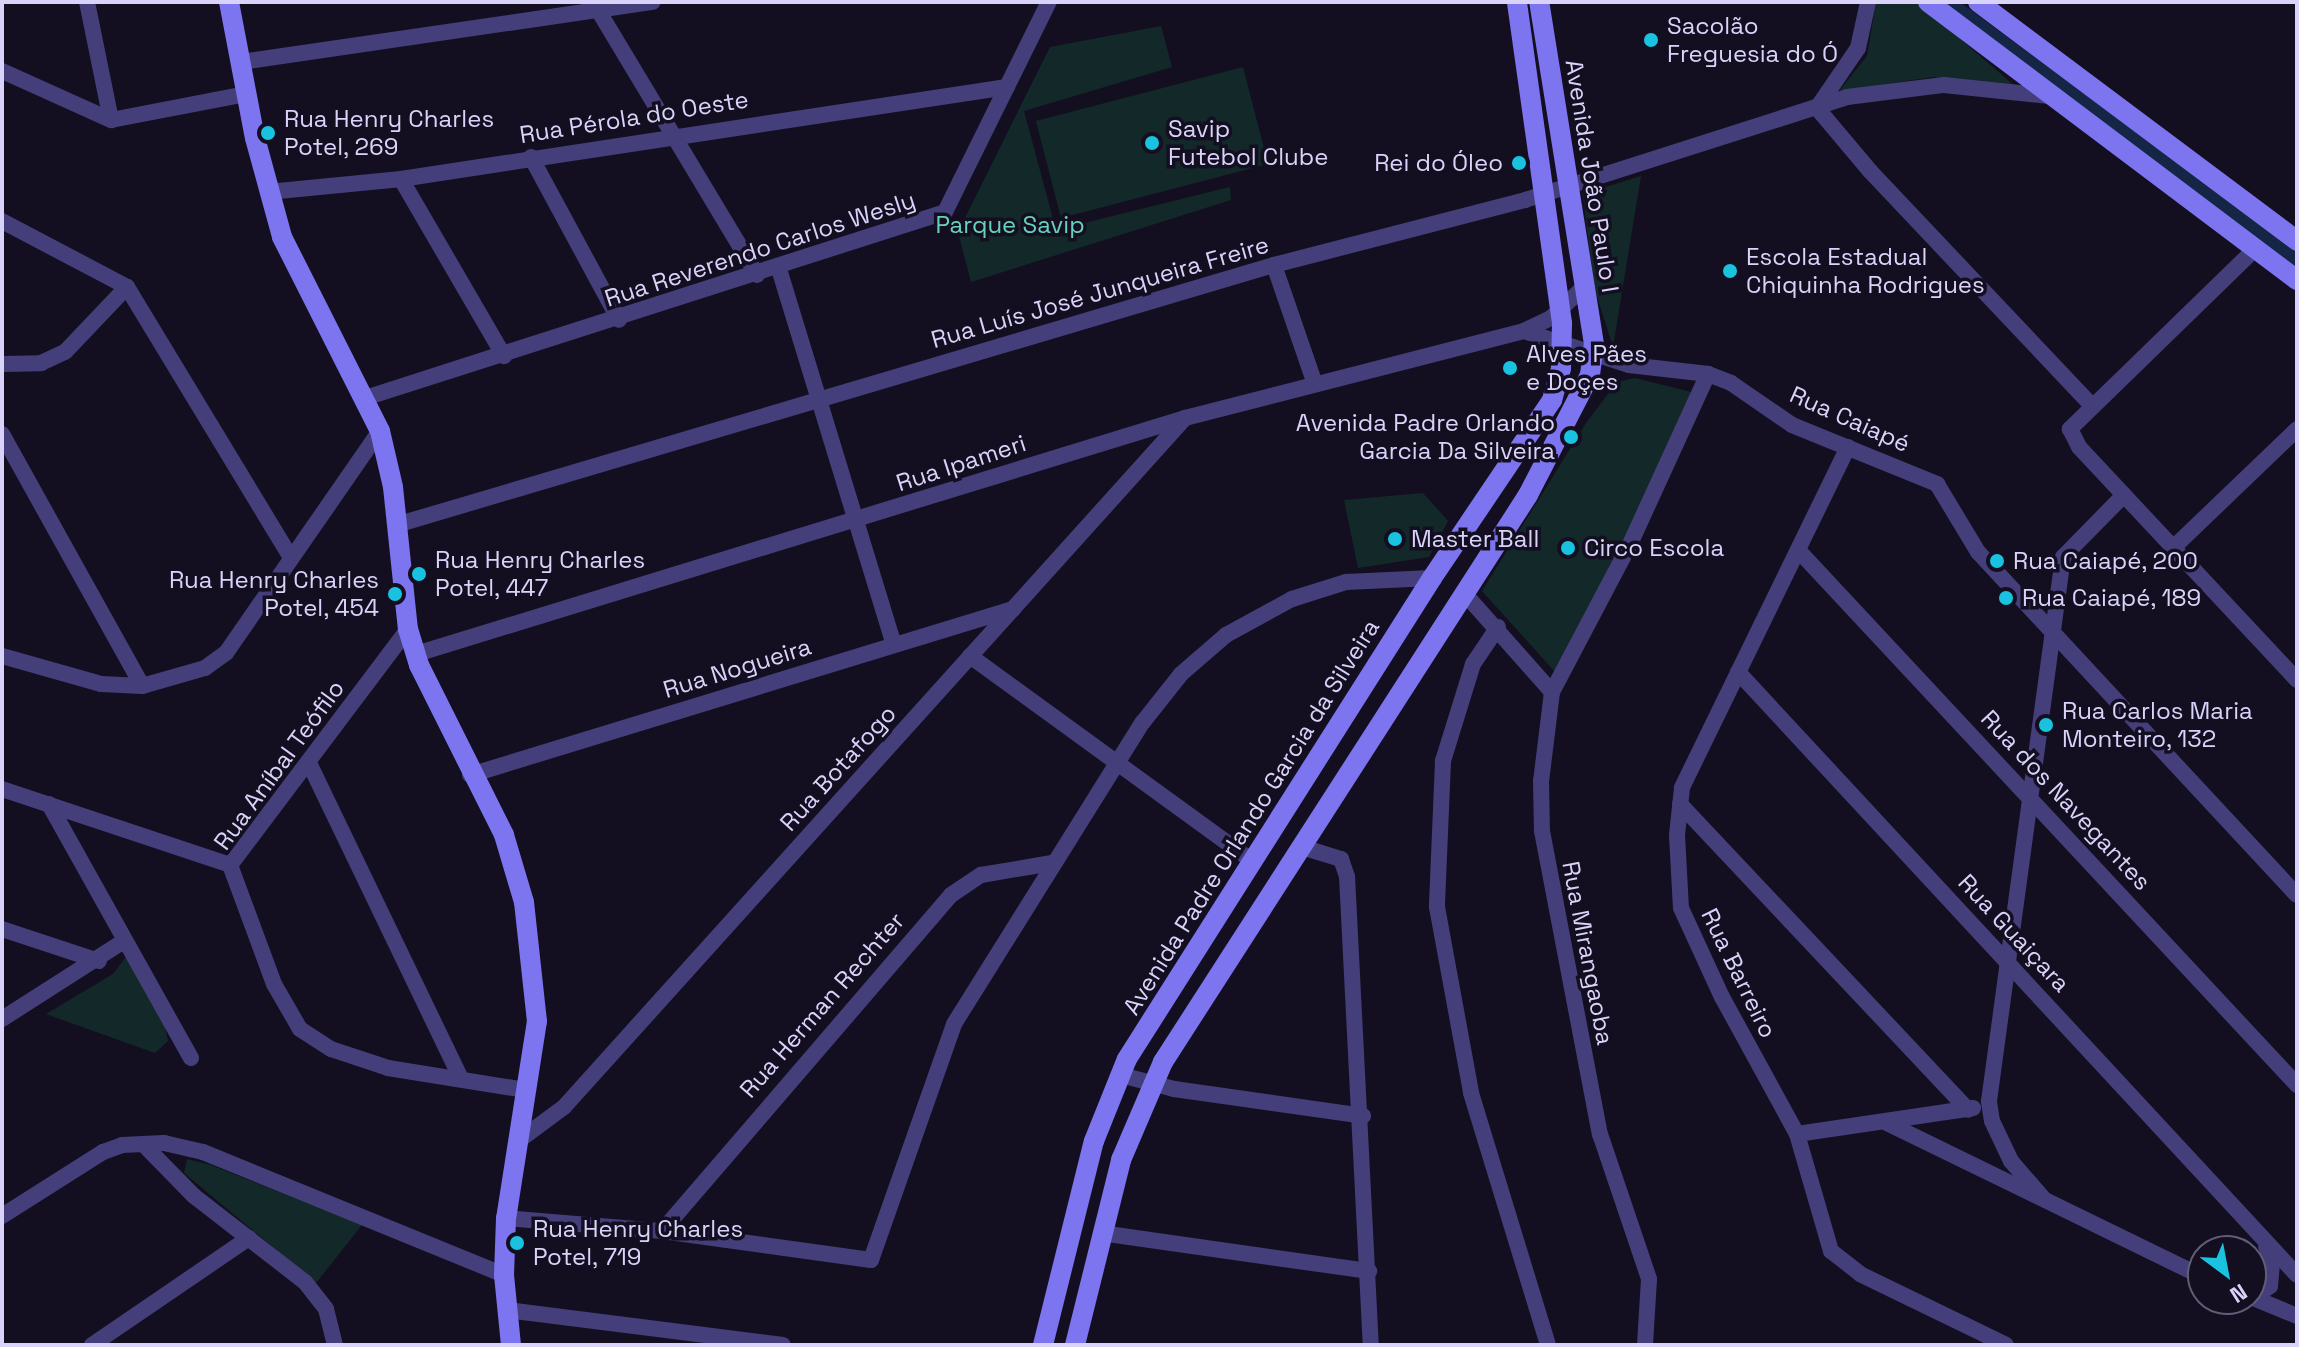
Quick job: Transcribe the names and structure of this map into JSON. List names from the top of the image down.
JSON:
{
  "streets": {
    "main road": ["Avenida João Paulo I", "Avenida Padre Orlando Garcia da Silveira"],
    "street": [
      "Rua Pérola do Oeste",
      "Rua Reverendo Carlos Wesly",
      "Rua Luís José Junqueira Freire",
      "Rua Caiapé",
      "Rua Ipameri",
      "Rua Nogueira",
      "Rua Aníbal Teófilo",
      "Rua Botafogo",
      "Rua dos Navegantes",
      "Rua Guaiçara",
      "Rua Mirangaoba",
      "Rua Barreiro",
      "Rua Herman Rechter"
    ]
  },
  "crossings": [
    ["Rua Pérola do Oeste", "Rua Reverendo Carlos Wesly"],
    ["Avenida João Paulo I", "Rua Luís José Junqueira Freire"],
    ["Avenida João Paulo I", "Rua Caiapé"],
    ["Avenida João Paulo I", "Rua Ipameri"],
    ["Avenida João Paulo I", "Avenida Padre Orlando Garcia da Silveira"],
    ["Rua Caiapé", "Avenida Padre Orlando Garcia da Silveira"],
    ["Rua Caiapé", "Rua Mirangaoba"],
    ["Rua Caiapé", "Rua Barreiro"],
    ["Rua Ipameri", "Rua Botafogo"],
    ["Rua Nogueira", "Rua Botafogo"],
    ["Rua dos Navegantes", "Rua Barreiro"],
    ["Rua Guaiçara", "Rua Barreiro"]
  ],
  "parks": ["Parque Savip"],
  "places": [
    "Sacolão Freguesia do Ó",
    "Rua Henry Charles Potel, 269",
    "Savip Futebol Clube",
    "Rei do Óleo",
    "Escola Estadual Chiquinha Rodrigues",
    "Alves Pães e Doçes",
    "Avenida Padre Orlando Garcia Da Silveira",
    "Master Ball",
    "Circo Escola",
    "Rua Caiapé, 200",
    "Rua Henry Charles Potel, 447",
    "Rua Henry Charles Potel, 454",
    "Rua Caiapé, 189",
    "Rua Carlos Maria Monteiro, 132",
    "Rua Henry Charles Potel, 719"
  ],
  "north": "bottom right"
}
